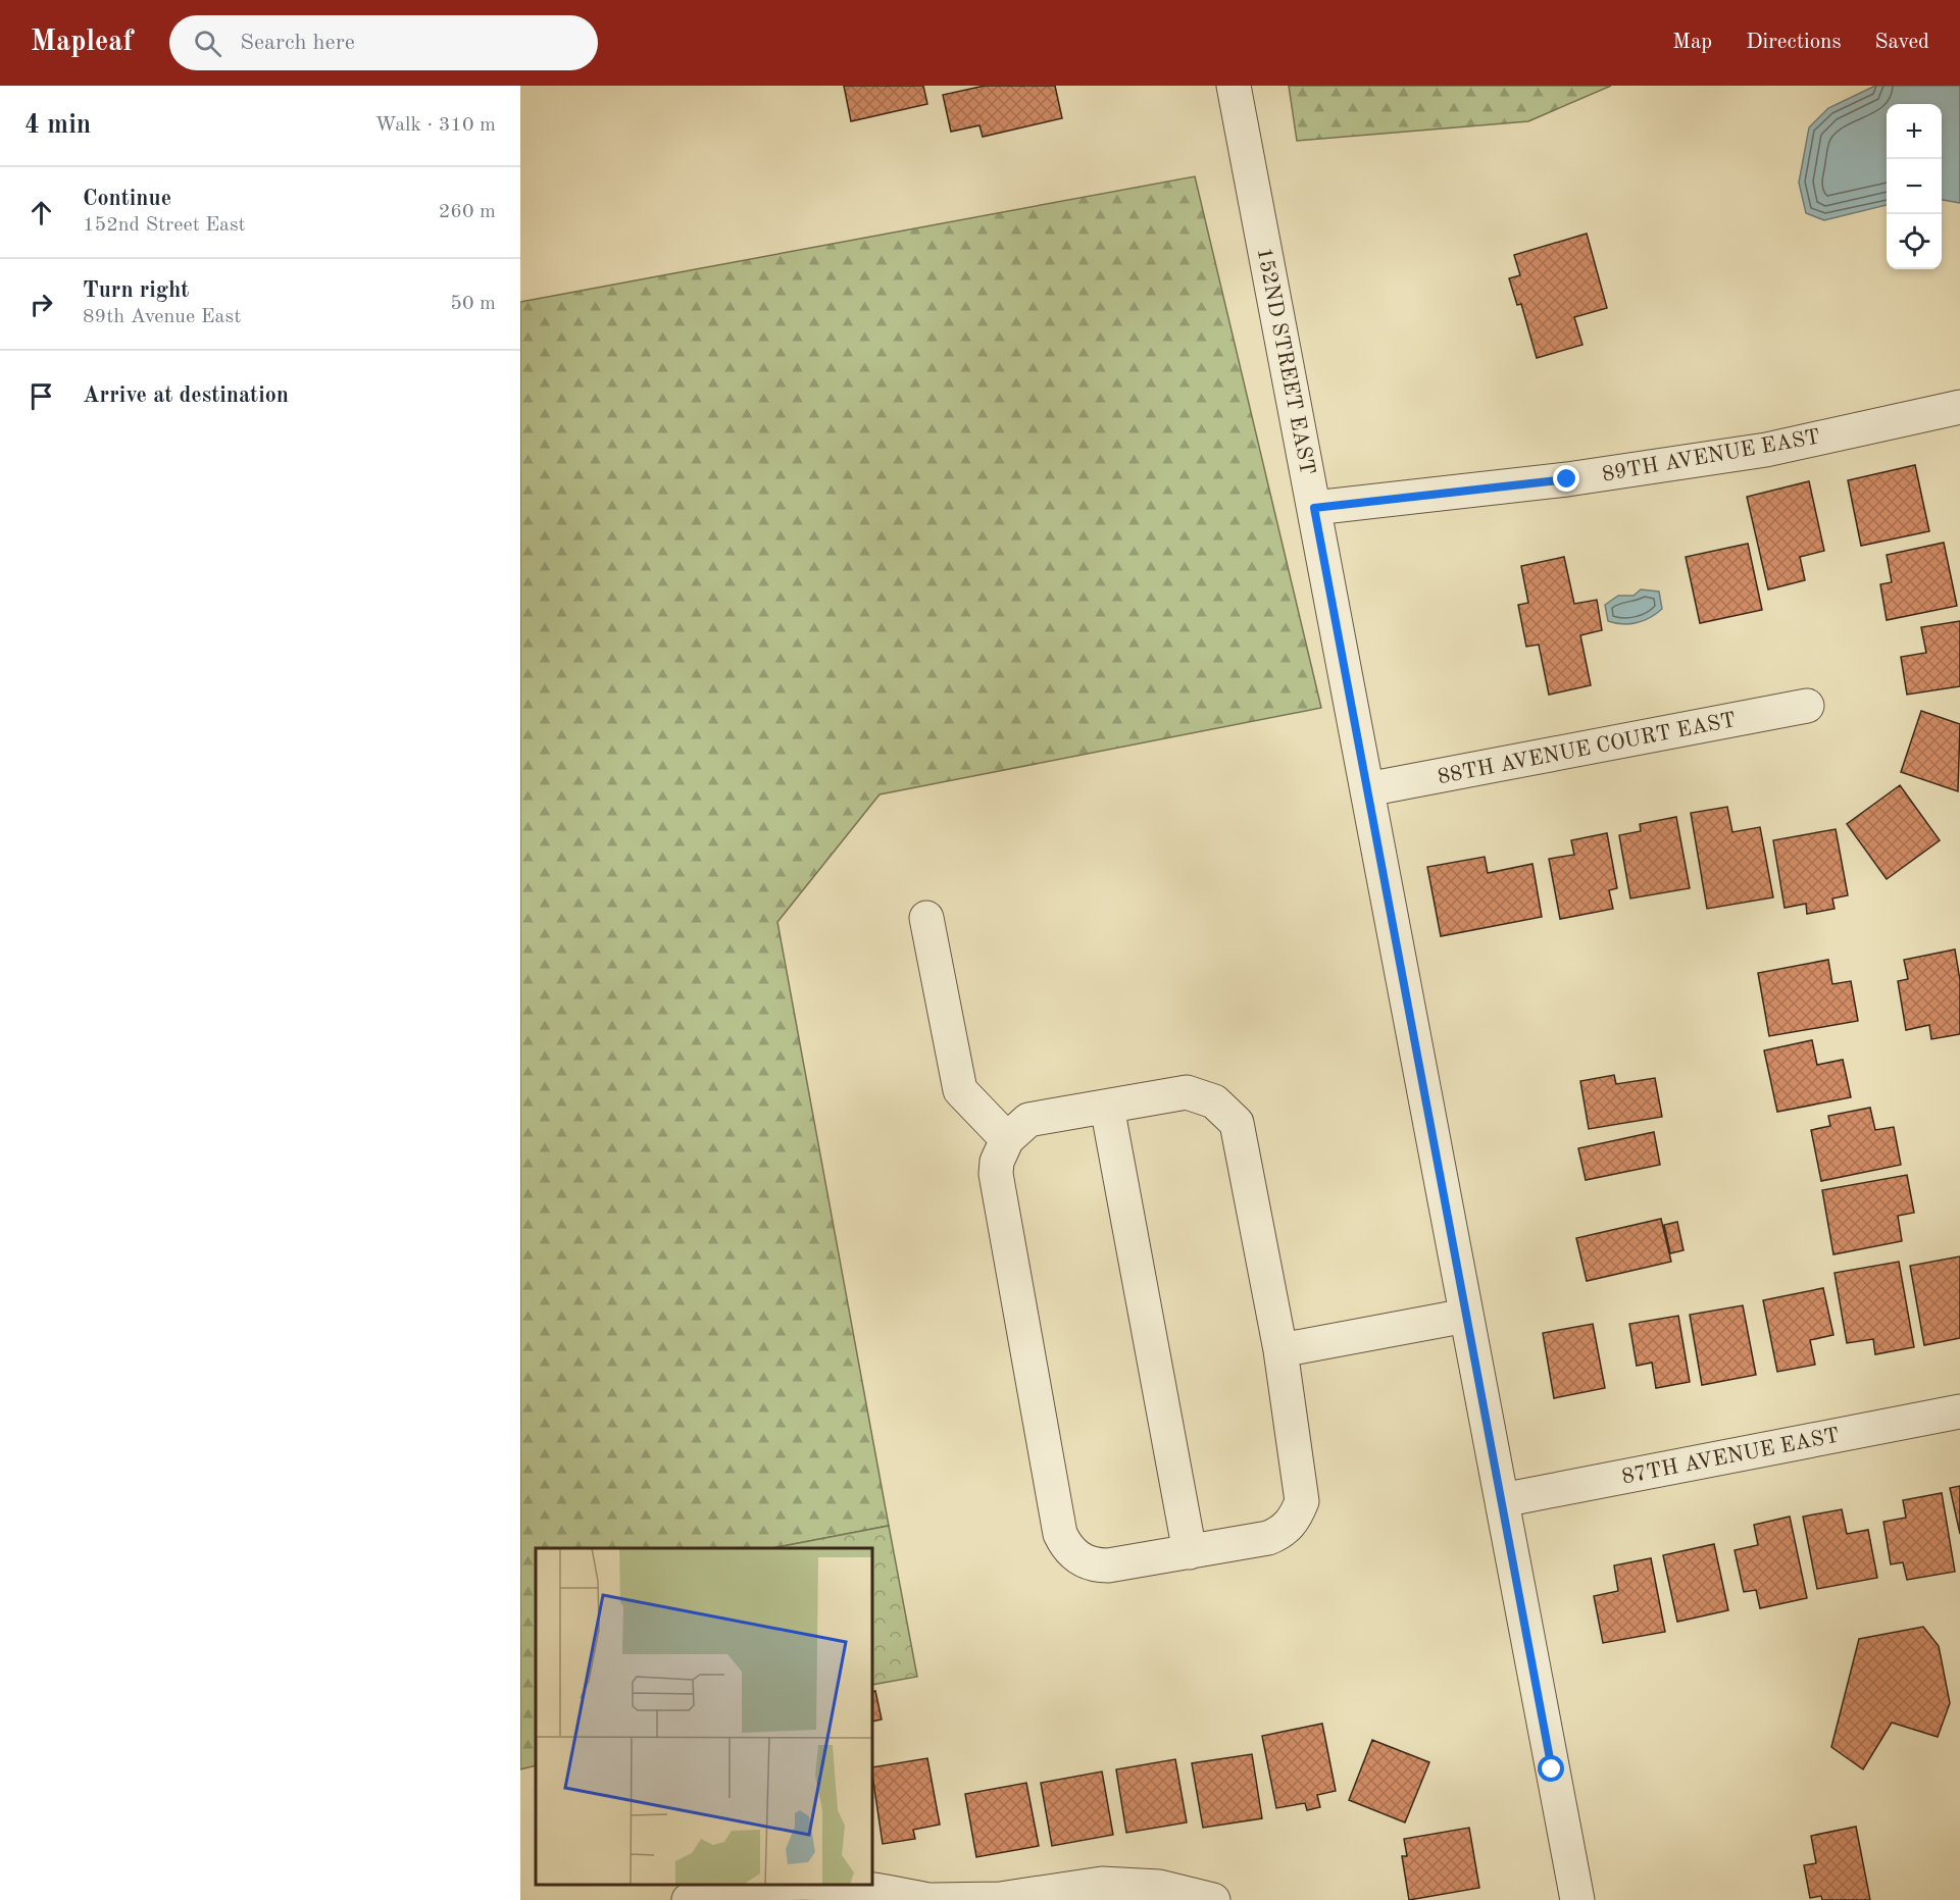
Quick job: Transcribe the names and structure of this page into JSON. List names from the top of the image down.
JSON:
{
  "streets": {
    "street": [
      "152ND STREET EAST",
      "89TH AVENUE EAST",
      "88TH AVENUE COURT EAST",
      "87TH AVENUE EAST"
    ]
  },
  "crossings": [
    ["152ND STREET EAST", "89TH AVENUE EAST"],
    ["152ND STREET EAST", "88TH AVENUE COURT EAST"],
    ["152ND STREET EAST", "87TH AVENUE EAST"]
  ],
  "page": {
    "header": "Mapleaf",
    "search": "Search here",
    "nav": ["Map", "Directions", "Saved"],
    "heading": ["4 min", "Walk · 310 m"],
    "map_buttons": ["+", "−"],
    "list": [
      ["Continue", "152nd Street East", "260 m"],
      ["Turn right", "89th Avenue East", "50 m"],
      "Arrive at destination"
    ]
  }
}
